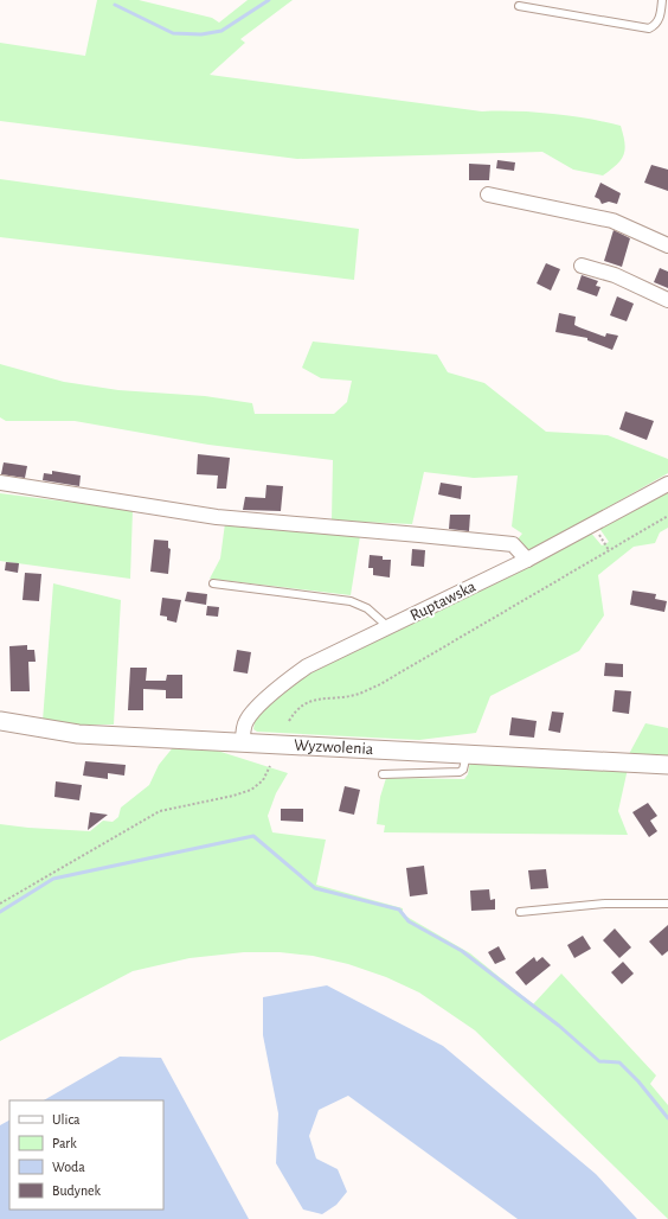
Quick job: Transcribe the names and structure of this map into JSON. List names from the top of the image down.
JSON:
{
  "streets": {
    "street": ["Ruptawska", "Wyzwolenia"]
  },
  "crossings": [
    ["Ruptawska", "Wyzwolenia"]
  ],
  "legend": [
    "Ulica",
    "Park",
    "Woda",
    "Budynek"
  ]
}
